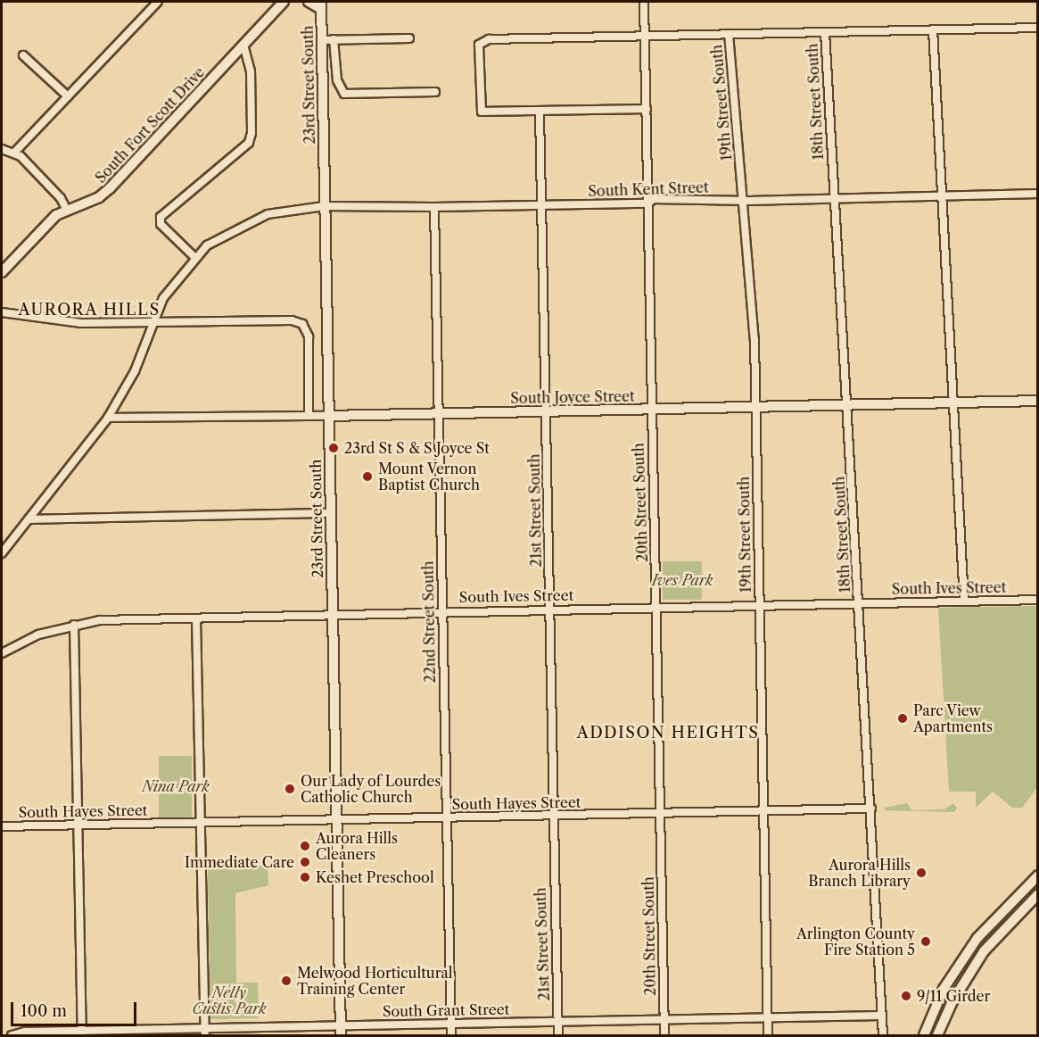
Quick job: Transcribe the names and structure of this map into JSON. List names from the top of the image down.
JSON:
{
  "streets": {
    "street": [
      "23rd Street South",
      "18th Street South",
      "19th Street South",
      "South Fort Scott Drive",
      "South Kent Street",
      "South Joyce Street",
      "20th Street South",
      "21st Street South",
      "South Ives Street",
      "22nd Street South",
      "South Hayes Street",
      "South Grant Street"
    ]
  },
  "crossings": [
    ["23rd Street South", "South Kent Street"],
    ["23rd Street South", "South Joyce Street"],
    ["23rd Street South", "South Ives Street"],
    ["23rd Street South", "South Hayes Street"],
    ["23rd Street South", "South Grant Street"],
    ["18th Street South", "South Kent Street"],
    ["18th Street South", "South Joyce Street"],
    ["18th Street South", "South Ives Street"],
    ["18th Street South", "South Hayes Street"],
    ["18th Street South", "South Grant Street"],
    ["19th Street South", "South Kent Street"],
    ["19th Street South", "South Joyce Street"],
    ["19th Street South", "South Ives Street"],
    ["19th Street South", "South Hayes Street"],
    ["19th Street South", "South Grant Street"],
    ["South Kent Street", "South Joyce Street"],
    ["South Kent Street", "20th Street South"],
    ["South Kent Street", "21st Street South"],
    ["South Kent Street", "22nd Street South"],
    ["South Joyce Street", "20th Street South"],
    ["South Joyce Street", "21st Street South"],
    ["South Joyce Street", "22nd Street South"],
    ["20th Street South", "South Ives Street"],
    ["20th Street South", "South Hayes Street"],
    ["20th Street South", "South Grant Street"],
    ["21st Street South", "South Ives Street"],
    ["21st Street South", "South Hayes Street"],
    ["21st Street South", "South Grant Street"],
    ["South Ives Street", "22nd Street South"],
    ["22nd Street South", "South Hayes Street"],
    ["22nd Street South", "South Grant Street"]
  ],
  "districts": ["AURORA HILLS", "ADDISON HEIGHTS"],
  "parks": ["Ives Park", "Nina Park", "Nelly Custis Park"],
  "places": [
    "23rd St S & S Joyce St",
    "Mount Vernon Baptist Church",
    "Parc View Apartments",
    "Our Lady of Lourdes Catholic Church",
    "Aurora Hills Cleaners",
    "Immediate Care",
    "Aurora Hills Branch Library",
    "Keshet Preschool",
    "Arlington County Fire Station 5",
    "Melwood Horticultural Training Center",
    "9/11 Girder"
  ],
  "scale_bar": "100 m"
}
